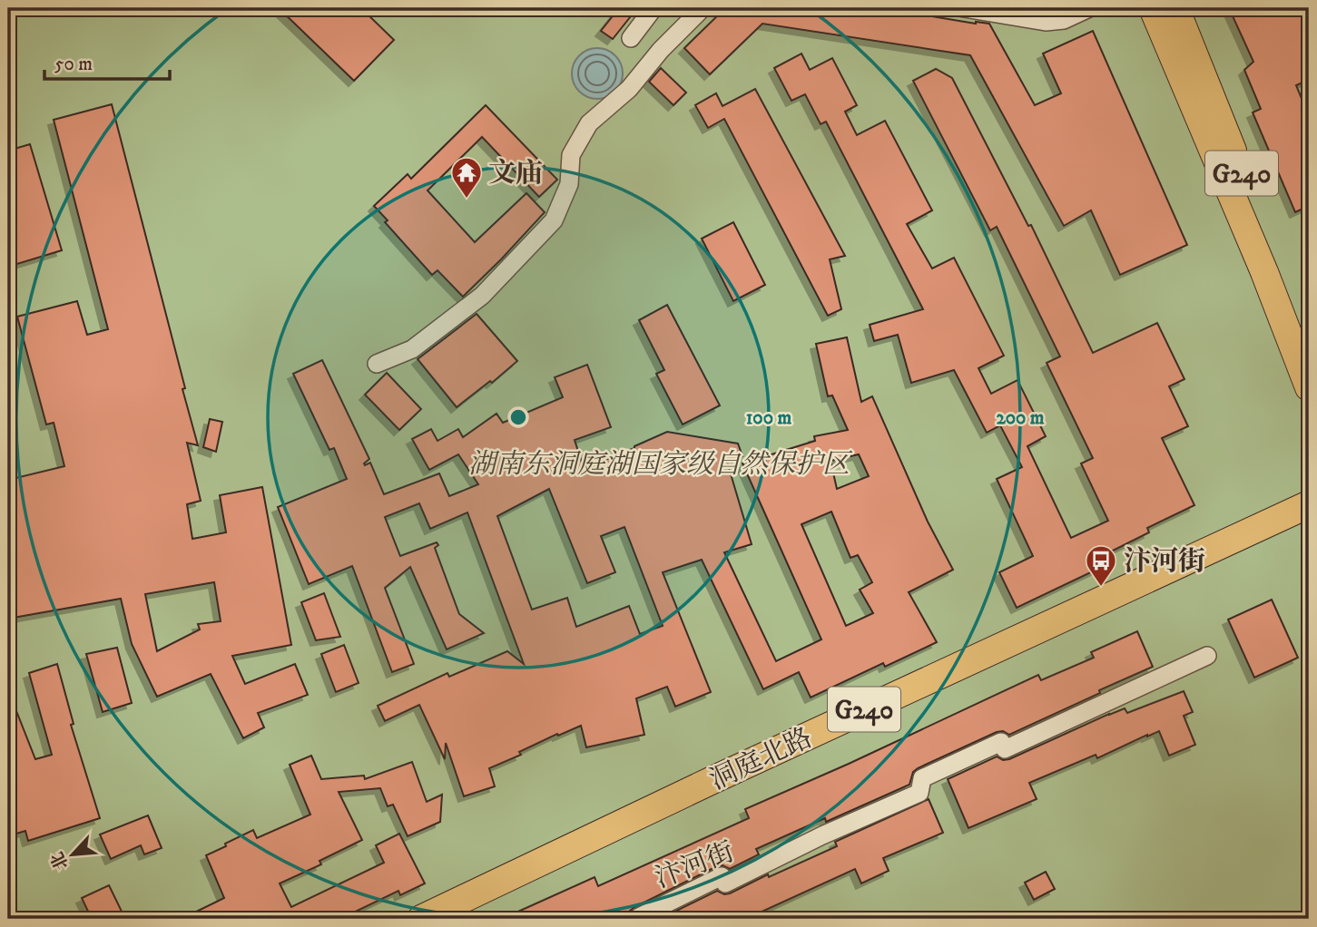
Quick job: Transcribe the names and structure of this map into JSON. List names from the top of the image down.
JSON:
{
  "streets": {
    "main road": ["G240", "洞庭北路"],
    "street": ["汴河街"]
  },
  "parks": ["湖南东洞庭湖国家级自然保护区"],
  "places": {
    "temple": ["文庙"],
    "bus stop": ["汴河街"]
  },
  "scale_bar": "50 m",
  "north": "bottom left",
  "rings": ["100 m", "200 m"]
}
